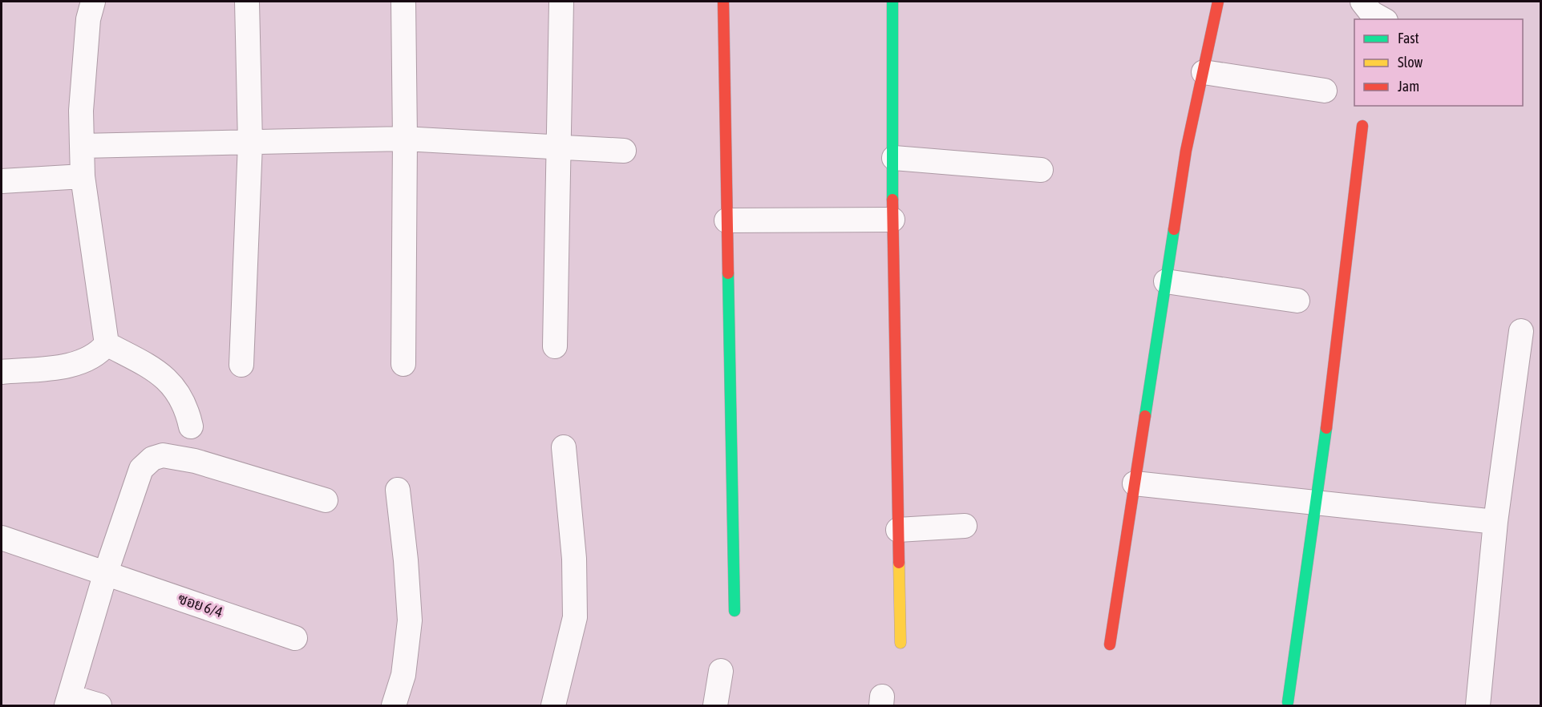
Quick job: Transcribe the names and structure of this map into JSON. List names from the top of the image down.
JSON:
{
  "streets": {
    "street": ["ซอย 6/4"]
  },
  "legend": ["Fast", "Slow", "Jam"]
}
